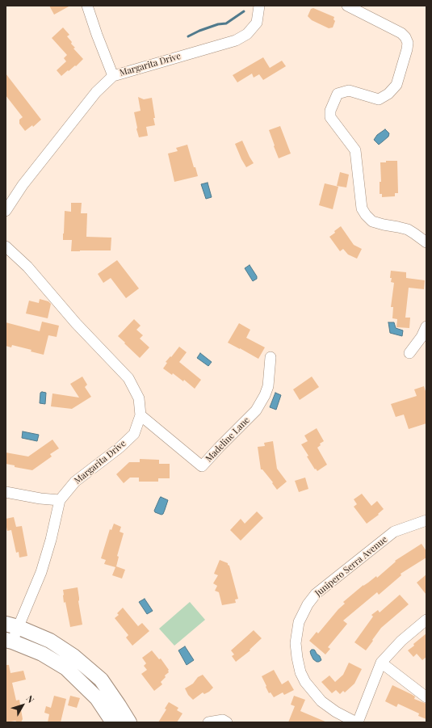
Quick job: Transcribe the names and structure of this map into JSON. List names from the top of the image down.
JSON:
{
  "streets": {
    "street": ["Margarita Drive", "Madeline Lane", "Junipero Serra Avenue"]
  },
  "crossings": [
    ["Margarita Drive", "Madeline Lane"]
  ],
  "north": "top right"
}
